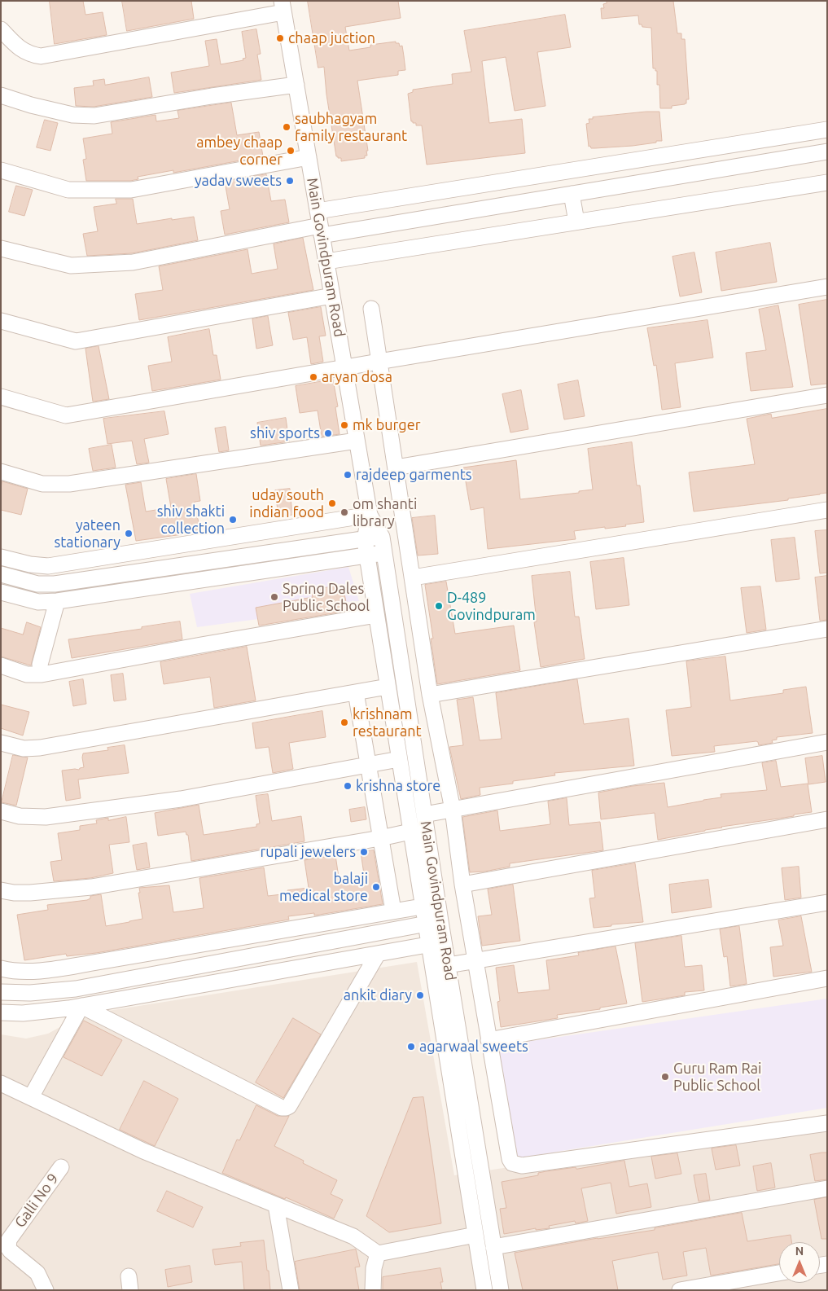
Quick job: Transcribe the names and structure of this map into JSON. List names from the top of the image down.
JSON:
{
  "streets": {
    "street": ["Main Govindpuram Road", "Galli No 9"]
  },
  "places": [
    "chaap juction",
    "saubhagyam family restaurant",
    "ambey chaap corner",
    "yadav sweets",
    "aryan dosa",
    "mk burger",
    "shiv sports",
    "rajdeep garments",
    "uday south indian food",
    "om shanti library",
    "shiv shakti collection",
    "yateen stationary",
    "Spring Dales Public School",
    "D-489 Govindpuram",
    "krishnam restaurant",
    "krishna store",
    "rupali jewelers",
    "balaji medical store",
    "ankit diary",
    "agarwaal sweets",
    "Guru Ram Rai Public School"
  ],
  "north": "top"
}
